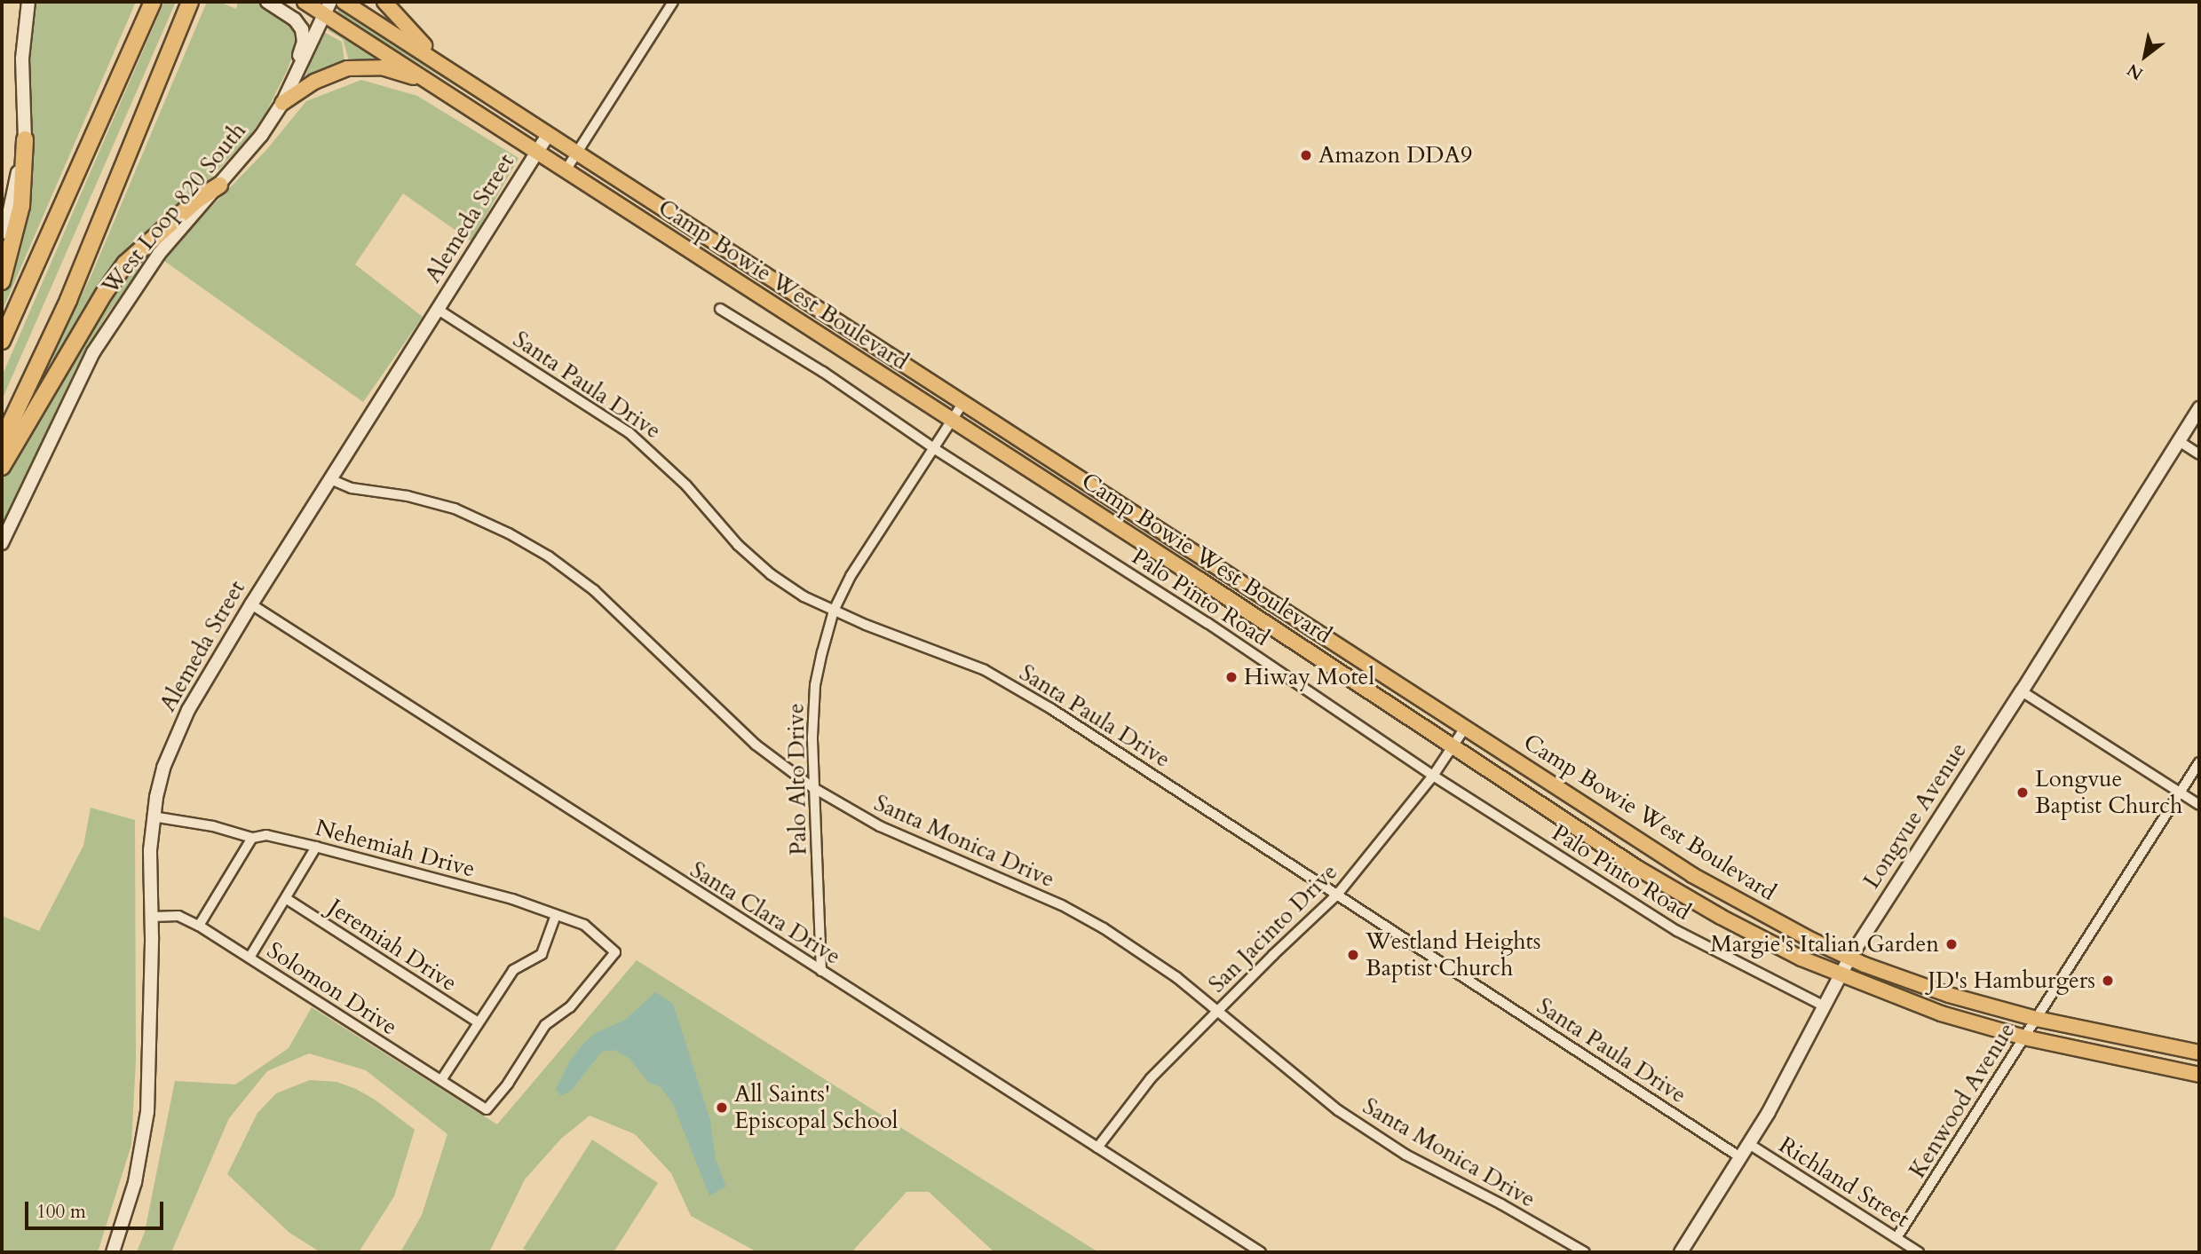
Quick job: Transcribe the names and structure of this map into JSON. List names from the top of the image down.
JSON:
{
  "streets": {
    "main road": [
      "West Loop 820 South",
      "Alemeda Street",
      "Camp Bowie West Boulevard",
      "Longvue Avenue"
    ],
    "street": [
      "Santa Paula Drive",
      "Palo Pinto Road",
      "Palo Alto Drive",
      "Santa Monica Drive",
      "Nehemiah Drive",
      "Santa Clara Drive",
      "San Jacinto Drive",
      "Jeremiah Drive",
      "Solomon Drive",
      "Kenwood Avenue",
      "Richland Street"
    ]
  },
  "crossings": [
    ["West Loop 820 South", "Camp Bowie West Boulevard"],
    ["Alemeda Street", "Camp Bowie West Boulevard"],
    ["Alemeda Street", "Santa Paula Drive"],
    ["Alemeda Street", "Santa Monica Drive"],
    ["Alemeda Street", "Nehemiah Drive"],
    ["Alemeda Street", "Santa Clara Drive"],
    ["Alemeda Street", "Solomon Drive"],
    ["Camp Bowie West Boulevard", "Palo Alto Drive"],
    ["Camp Bowie West Boulevard", "Longvue Avenue"],
    ["Camp Bowie West Boulevard", "San Jacinto Drive"],
    ["Camp Bowie West Boulevard", "Kenwood Avenue"],
    ["Santa Paula Drive", "Palo Alto Drive"],
    ["Santa Paula Drive", "Longvue Avenue"],
    ["Santa Paula Drive", "San Jacinto Drive"],
    ["Palo Pinto Road", "Palo Alto Drive"],
    ["Palo Pinto Road", "Longvue Avenue"],
    ["Palo Pinto Road", "San Jacinto Drive"],
    ["Palo Alto Drive", "Santa Monica Drive"],
    ["Palo Alto Drive", "Santa Clara Drive"],
    ["Longvue Avenue", "Richland Street"],
    ["Santa Monica Drive", "San Jacinto Drive"],
    ["Nehemiah Drive", "Solomon Drive"],
    ["Santa Clara Drive", "San Jacinto Drive"],
    ["Kenwood Avenue", "Richland Street"]
  ],
  "places": [
    "Amazon DDA9",
    "Hiway Motel",
    "Longvue Baptist Church",
    "Margie's Italian Garden",
    "Westland Heights Baptist Church",
    "JD's Hamburgers",
    "All Saints' Episcopal School"
  ],
  "scale_bar": "100 m",
  "north": "bottom left"
}
